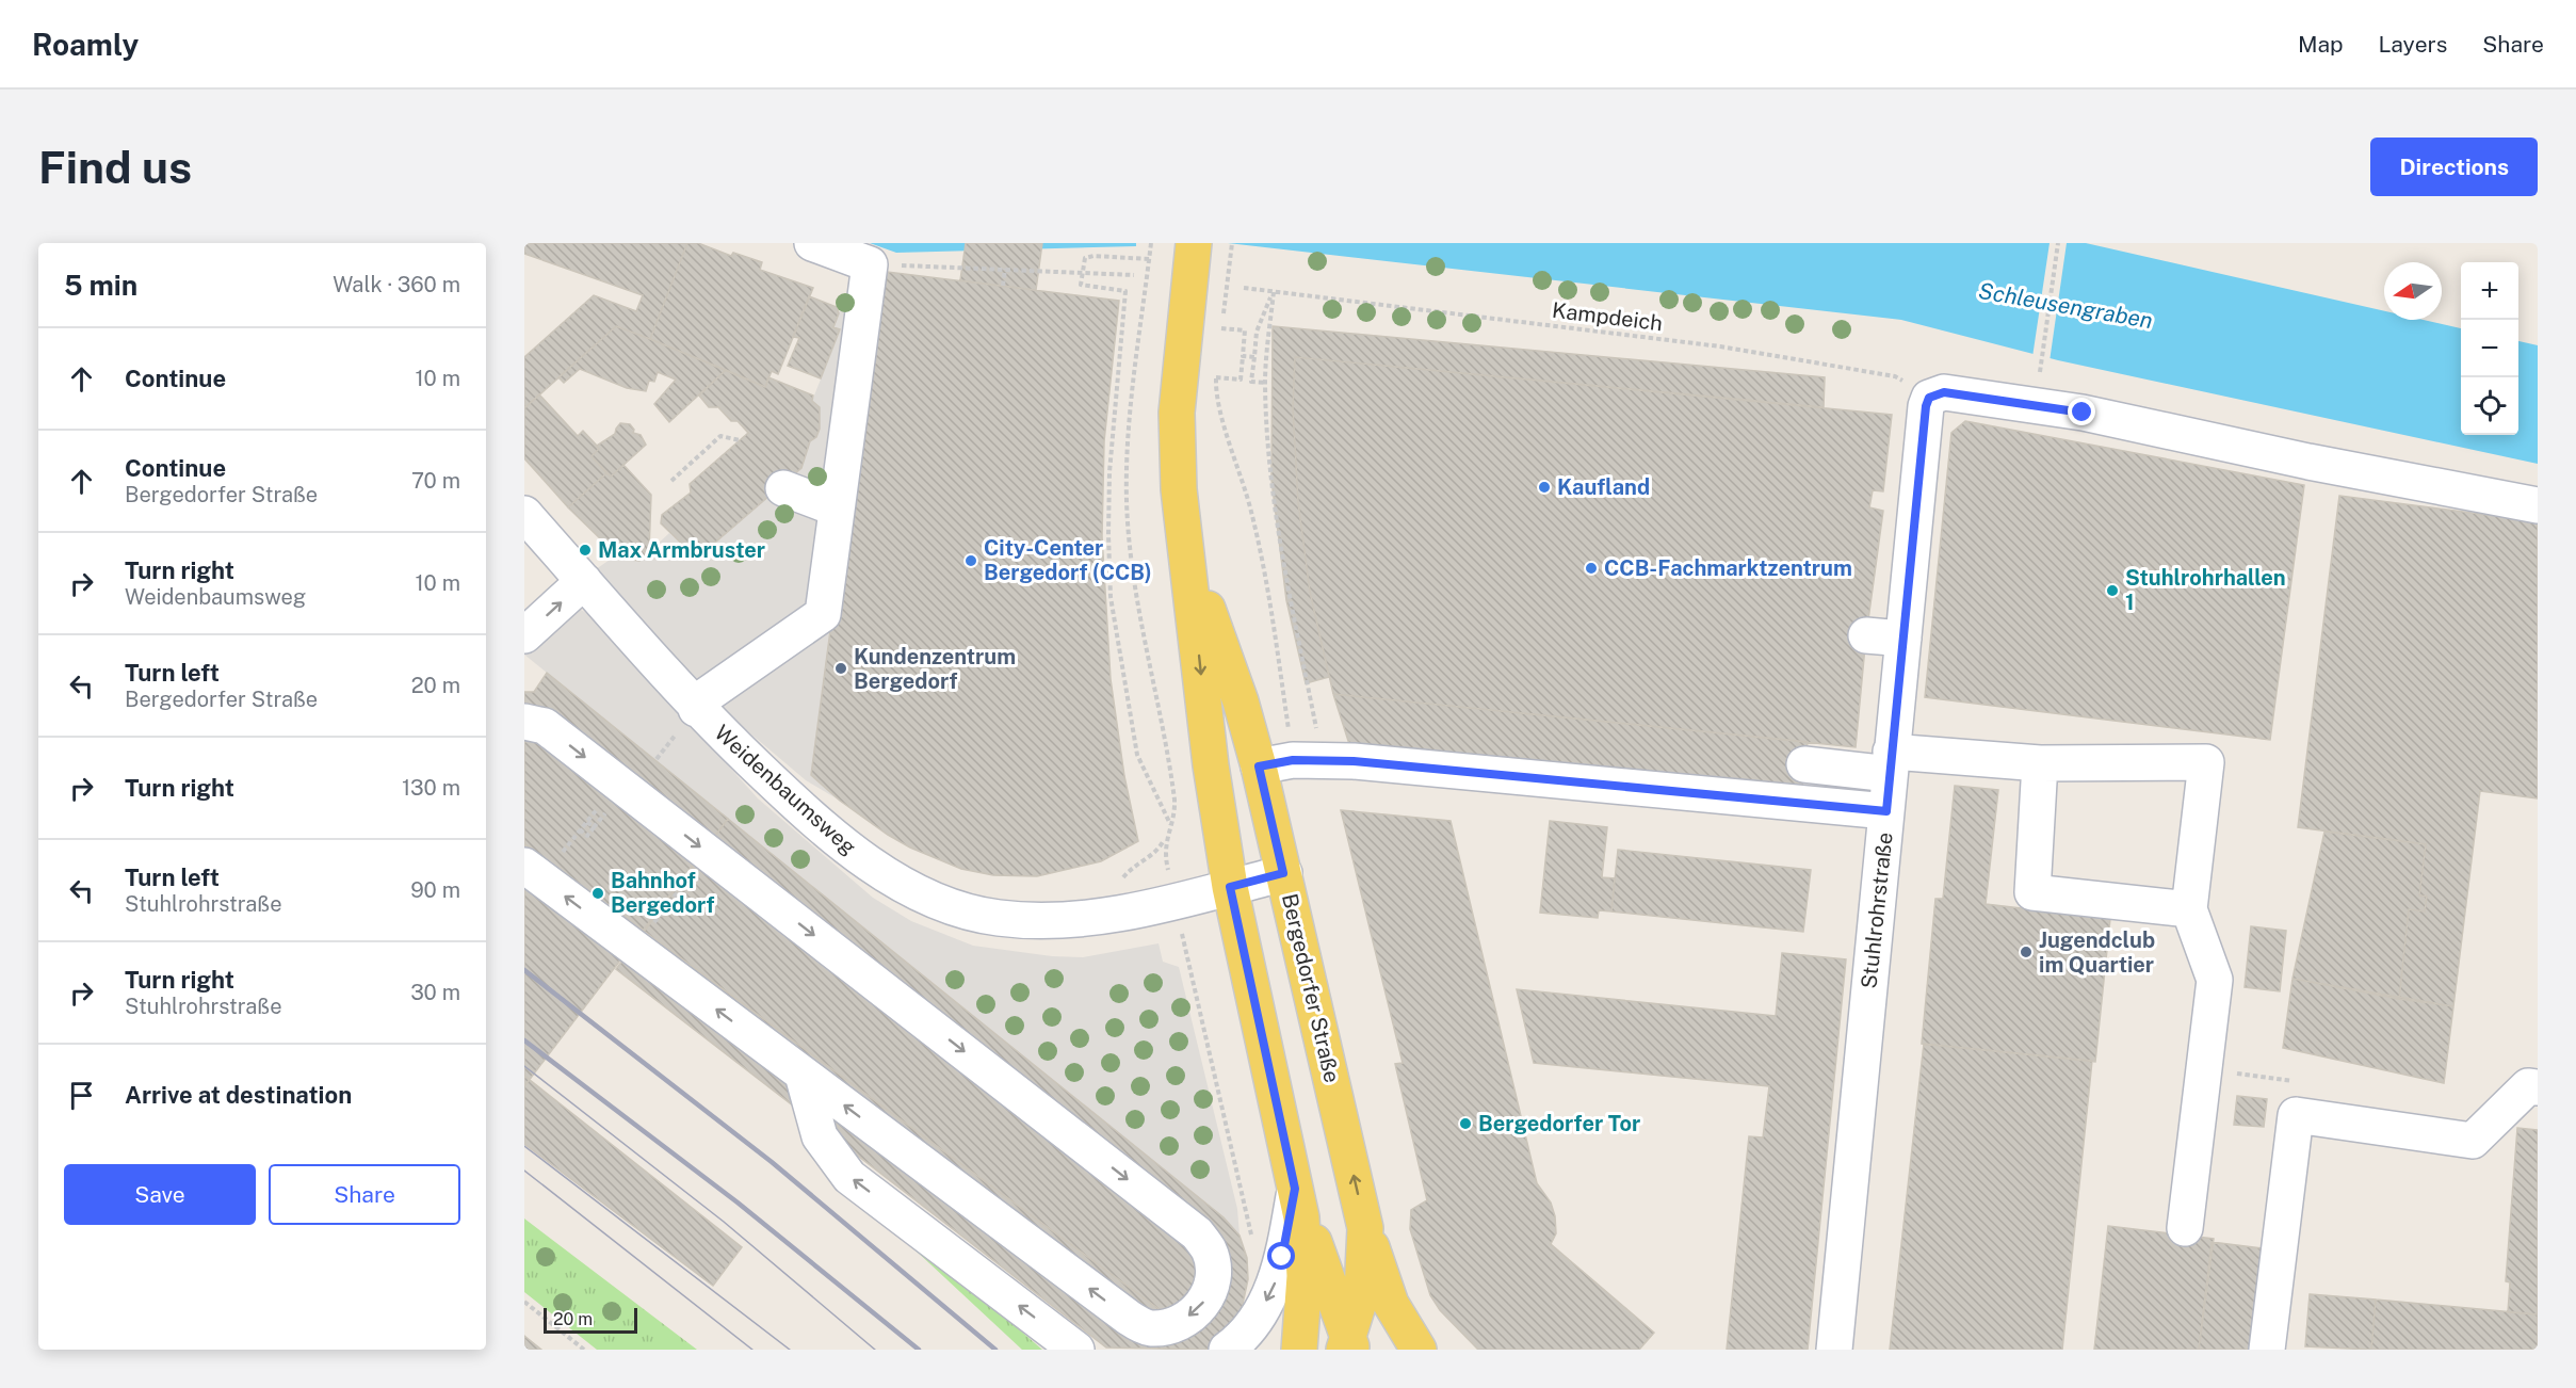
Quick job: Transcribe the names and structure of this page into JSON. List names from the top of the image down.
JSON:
{
  "streets": {
    "main road": ["Bergedorfer Straße"],
    "street": ["Weidenbaumsweg", "Stuhlrohrstraße"],
    "path": ["Kampdeich"]
  },
  "crossings": [
    ["Kampdeich", "Stuhlrohrstraße"],
    ["Weidenbaumsweg", "Bergedorfer Straße"]
  ],
  "water": ["Schleusengraben"],
  "places": [
    "Kaufland",
    "Max Armbruster",
    "City-Center Bergedorf (CCB)",
    "CCB-Fachmarktzentrum",
    "Stuhlrohrhallen 1",
    "Kundenzentrum Bergedorf",
    "Bahnhof Bergedorf",
    "Jugendclub im Quartier",
    "Bergedorfer Tor"
  ],
  "scale_bar": "20 m",
  "north": "left",
  "page": {
    "header": "Roamly",
    "nav": ["Map", "Layers", "Share"],
    "buttons": [
      "Directions",
      ["Save", "Share"]
    ],
    "title": "Find us",
    "heading": ["5 min", "Walk · 360 m"],
    "map_buttons": ["+", "−"],
    "list": [
      ["Continue", "10 m"],
      ["Continue", "Bergedorfer Straße", "70 m"],
      ["Turn right", "Weidenbaumsweg", "10 m"],
      ["Turn left", "Bergedorfer Straße", "20 m"],
      ["Turn right", "130 m"],
      ["Turn left", "Stuhlrohrstraße", "90 m"],
      ["Turn right", "Stuhlrohrstraße", "30 m"],
      "Arrive at destination"
    ],
    "scale": "20 m"
  }
}
